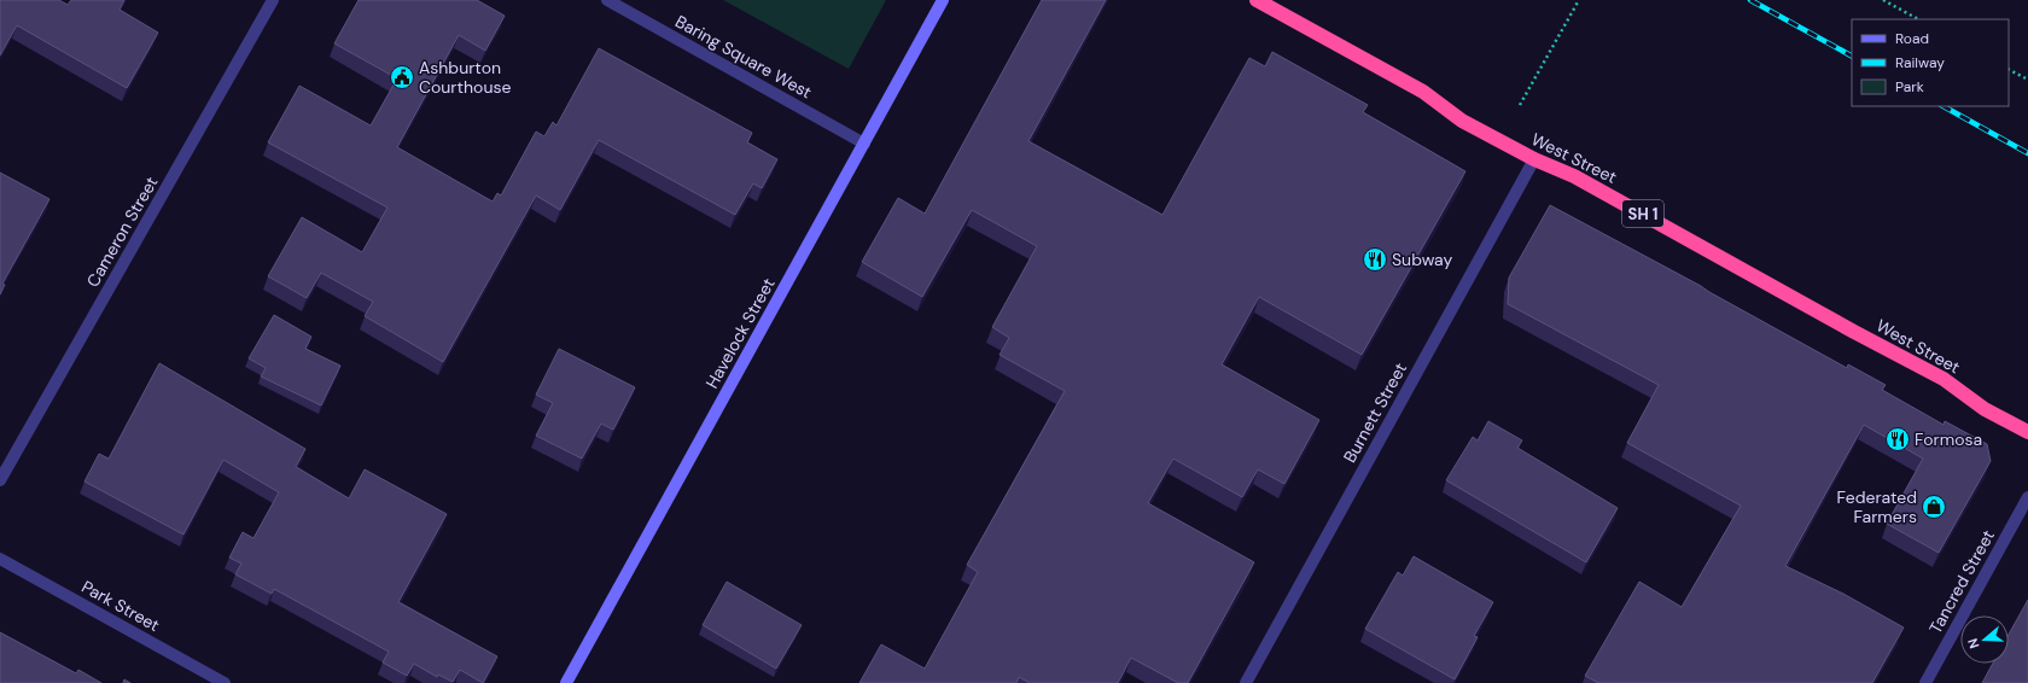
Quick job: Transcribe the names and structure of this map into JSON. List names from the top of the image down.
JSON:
{
  "streets": {
    "highway": ["West Street", "SH 1"],
    "street": [
      "Baring Square West",
      "Cameron Street",
      "Havelock Street",
      "Burnett Street",
      "Tancred Street",
      "Park Street"
    ]
  },
  "crossings": [
    ["Baring Square West", "Havelock Street"],
    ["West Street", "Burnett Street"]
  ],
  "places": {
    "public building": ["Ashburton Courthouse"],
    "restaurant": ["Subway", "Formosa"],
    "shop": ["Federated Farmers"]
  },
  "legend": ["Road", "Railway", "Park"],
  "north": "left"
}
